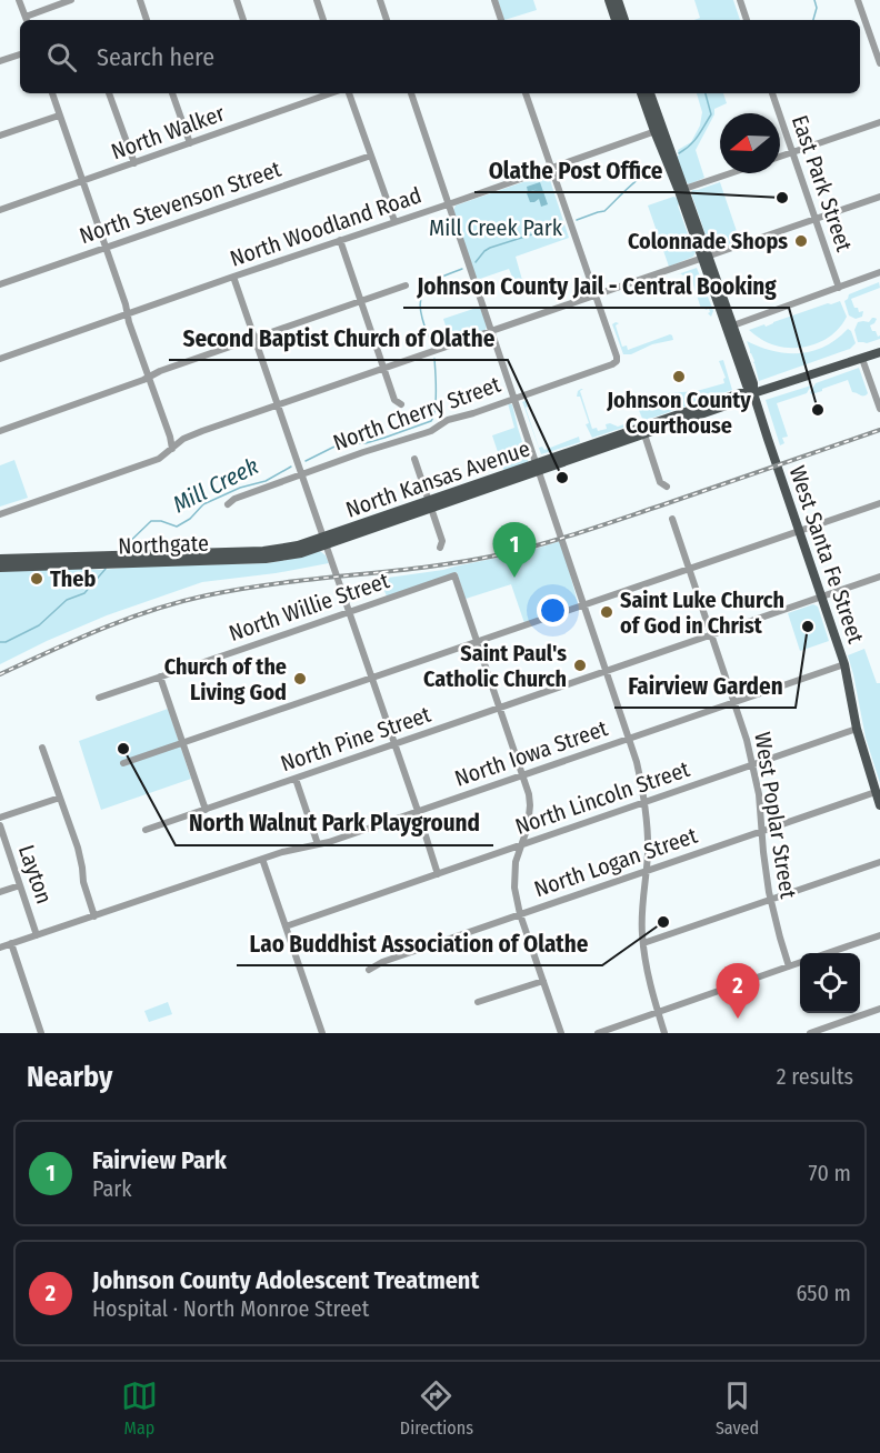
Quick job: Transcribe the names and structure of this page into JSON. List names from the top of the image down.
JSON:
{
  "streets": {
    "main road": ["North Kansas Avenue", "Northgate", "West Santa Fe Street"],
    "street": [
      "North Walker",
      "East Park Street",
      "North Stevenson Street",
      "North Woodland Road",
      "North Cherry Street",
      "North Willie Street",
      "North Pine Street",
      "North Iowa Street",
      "North Lincoln Street",
      "West Poplar Street",
      "North Logan Street",
      "Layton"
    ]
  },
  "crossings": [
    ["North Woodland Road", "West Santa Fe Street"],
    ["North Kansas Avenue", "Northgate"],
    ["North Kansas Avenue", "West Santa Fe Street"],
    ["West Santa Fe Street", "North Pine Street"],
    ["West Santa Fe Street", "North Iowa Street"],
    ["West Santa Fe Street", "North Lincoln Street"],
    ["West Santa Fe Street", "North Logan Street"],
    ["North Pine Street", "West Poplar Street"],
    ["North Iowa Street", "West Poplar Street"],
    ["North Iowa Street", "Layton"],
    ["North Lincoln Street", "West Poplar Street"],
    ["West Poplar Street", "North Logan Street"]
  ],
  "water": ["Mill Creek"],
  "parks": ["Mill Creek Park"],
  "places": [
    "Olathe Post Office",
    "Colonnade Shops",
    "Johnson County Courthouse",
    "Johnson County Jail - Central Booking",
    "Second Baptist Church of Olathe",
    "Theb",
    "Saint Luke Church of God in Christ",
    "Fairview Garden",
    "Saint Paul's Catholic Church",
    "Church of the Living God",
    "North Walnut Park Playground",
    "Lao Buddhist Association of Olathe"
  ],
  "north": "left",
  "page": {
    "search": "Search here",
    "pins": ["1", "2"],
    "heading": ["Nearby", "2 results"],
    "list": [
      {
        "mark": "1",
        "name": "Fairview Park",
        "note": "Park",
        "value": "70 m"
      },
      {
        "mark": "2",
        "name": "Johnson County Adolescent Treatment",
        "note": "Hospital · North Monroe Street",
        "value": "650 m"
      }
    ],
    "nav": ["Map", "Directions", "Saved"]
  }
}
